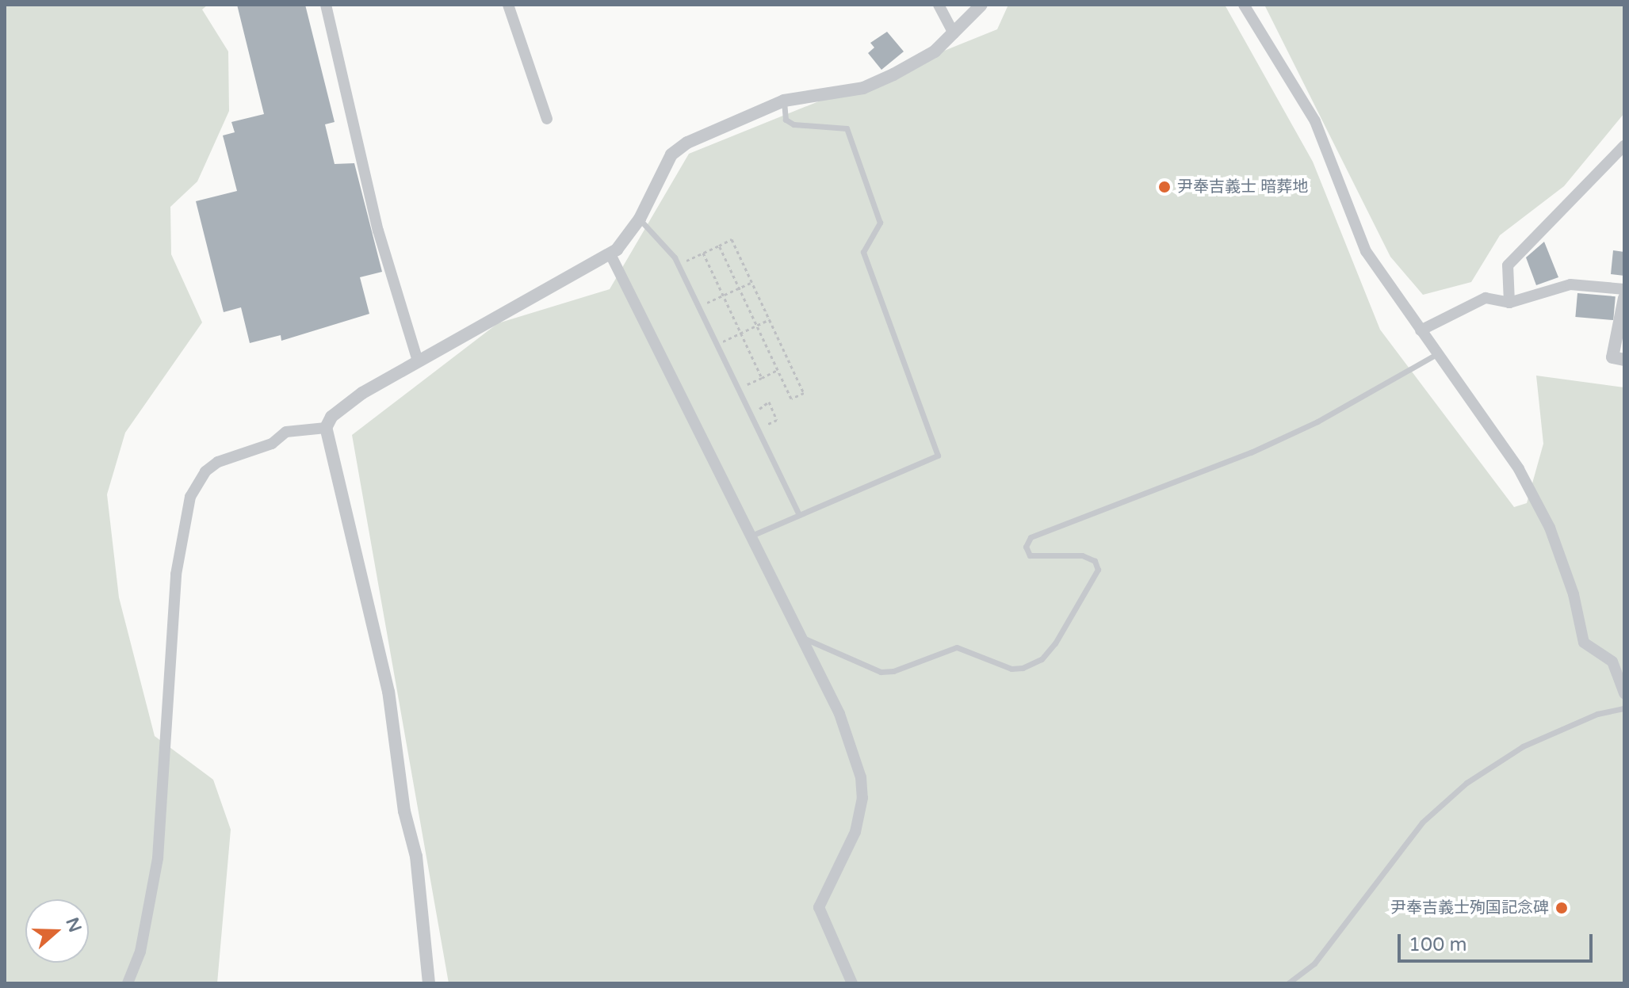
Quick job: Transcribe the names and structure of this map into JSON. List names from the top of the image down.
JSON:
{
  "places": ["尹奉吉義士 暗葬地", "尹奉吉義士殉国記念碑"],
  "scale_bar": "100 m",
  "north": "right"
}
